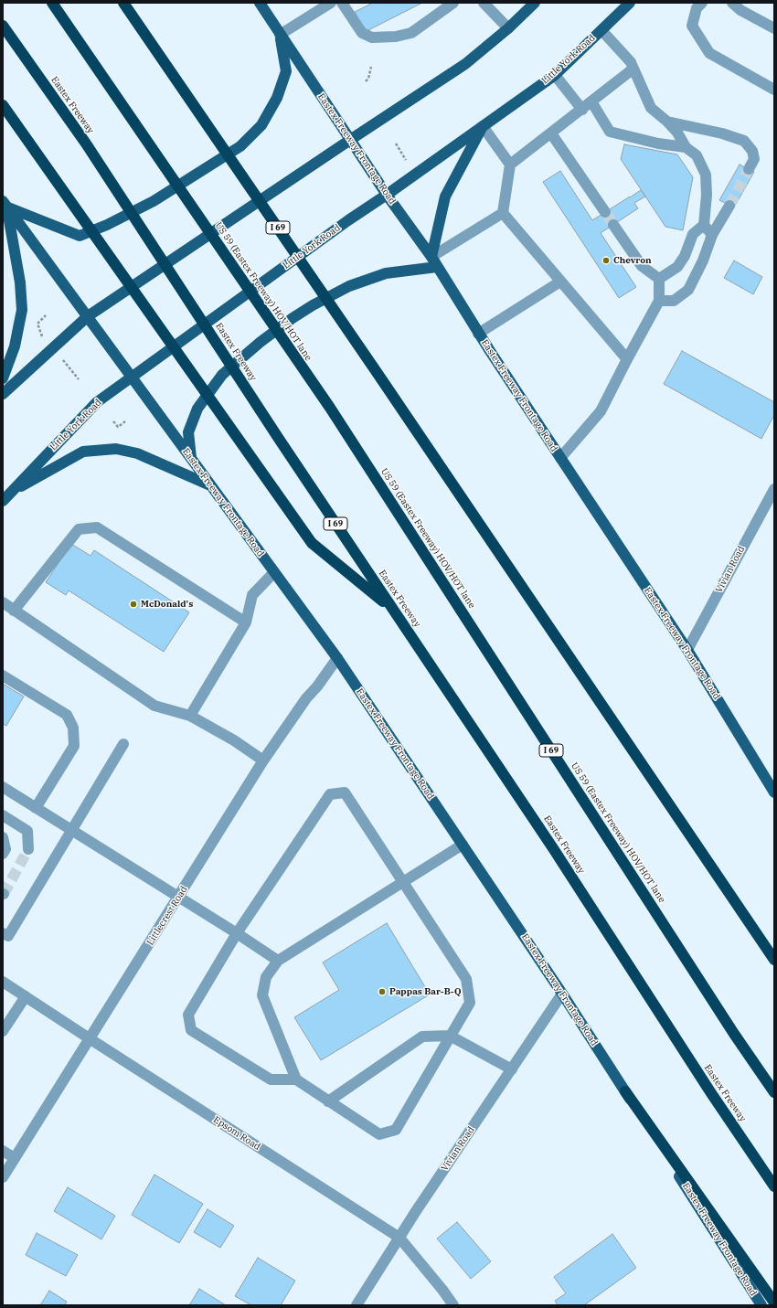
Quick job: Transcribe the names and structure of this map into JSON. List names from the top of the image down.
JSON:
{
  "streets": {
    "highway": ["Eastex Freeway", "I 69", "US 59 (Eastex Freeway) HOV/HOT lane"],
    "main road": ["Little York Road", "Eastex Freeway Frontage Road"],
    "street": ["Vivian Road", "Littlecrest Road", "Epsom Road"]
  },
  "crossings": [
    ["Little York Road", "Eastex Freeway Frontage Road"],
    ["Eastex Freeway Frontage Road", "Vivian Road"],
    ["Eastex Freeway Frontage Road", "Littlecrest Road"],
    ["Vivian Road", "Epsom Road"],
    ["Littlecrest Road", "Epsom Road"]
  ],
  "places": ["Chevron", "McDonald's", "Pappas Bar-B-Q"]
}
